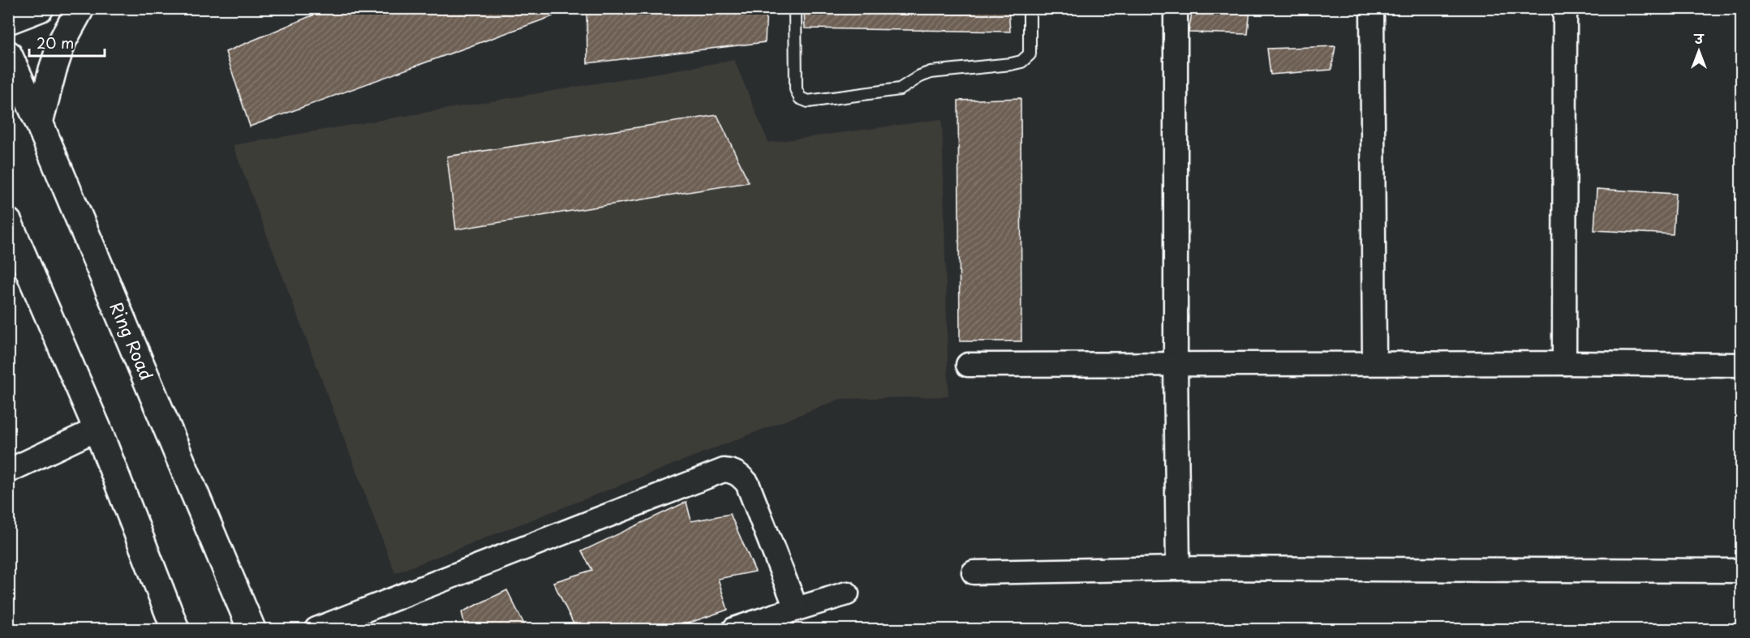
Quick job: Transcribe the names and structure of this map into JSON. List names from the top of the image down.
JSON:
{
  "streets": {
    "street": ["Ring Road"]
  },
  "scale_bar": "20 m",
  "north": "top"
}
